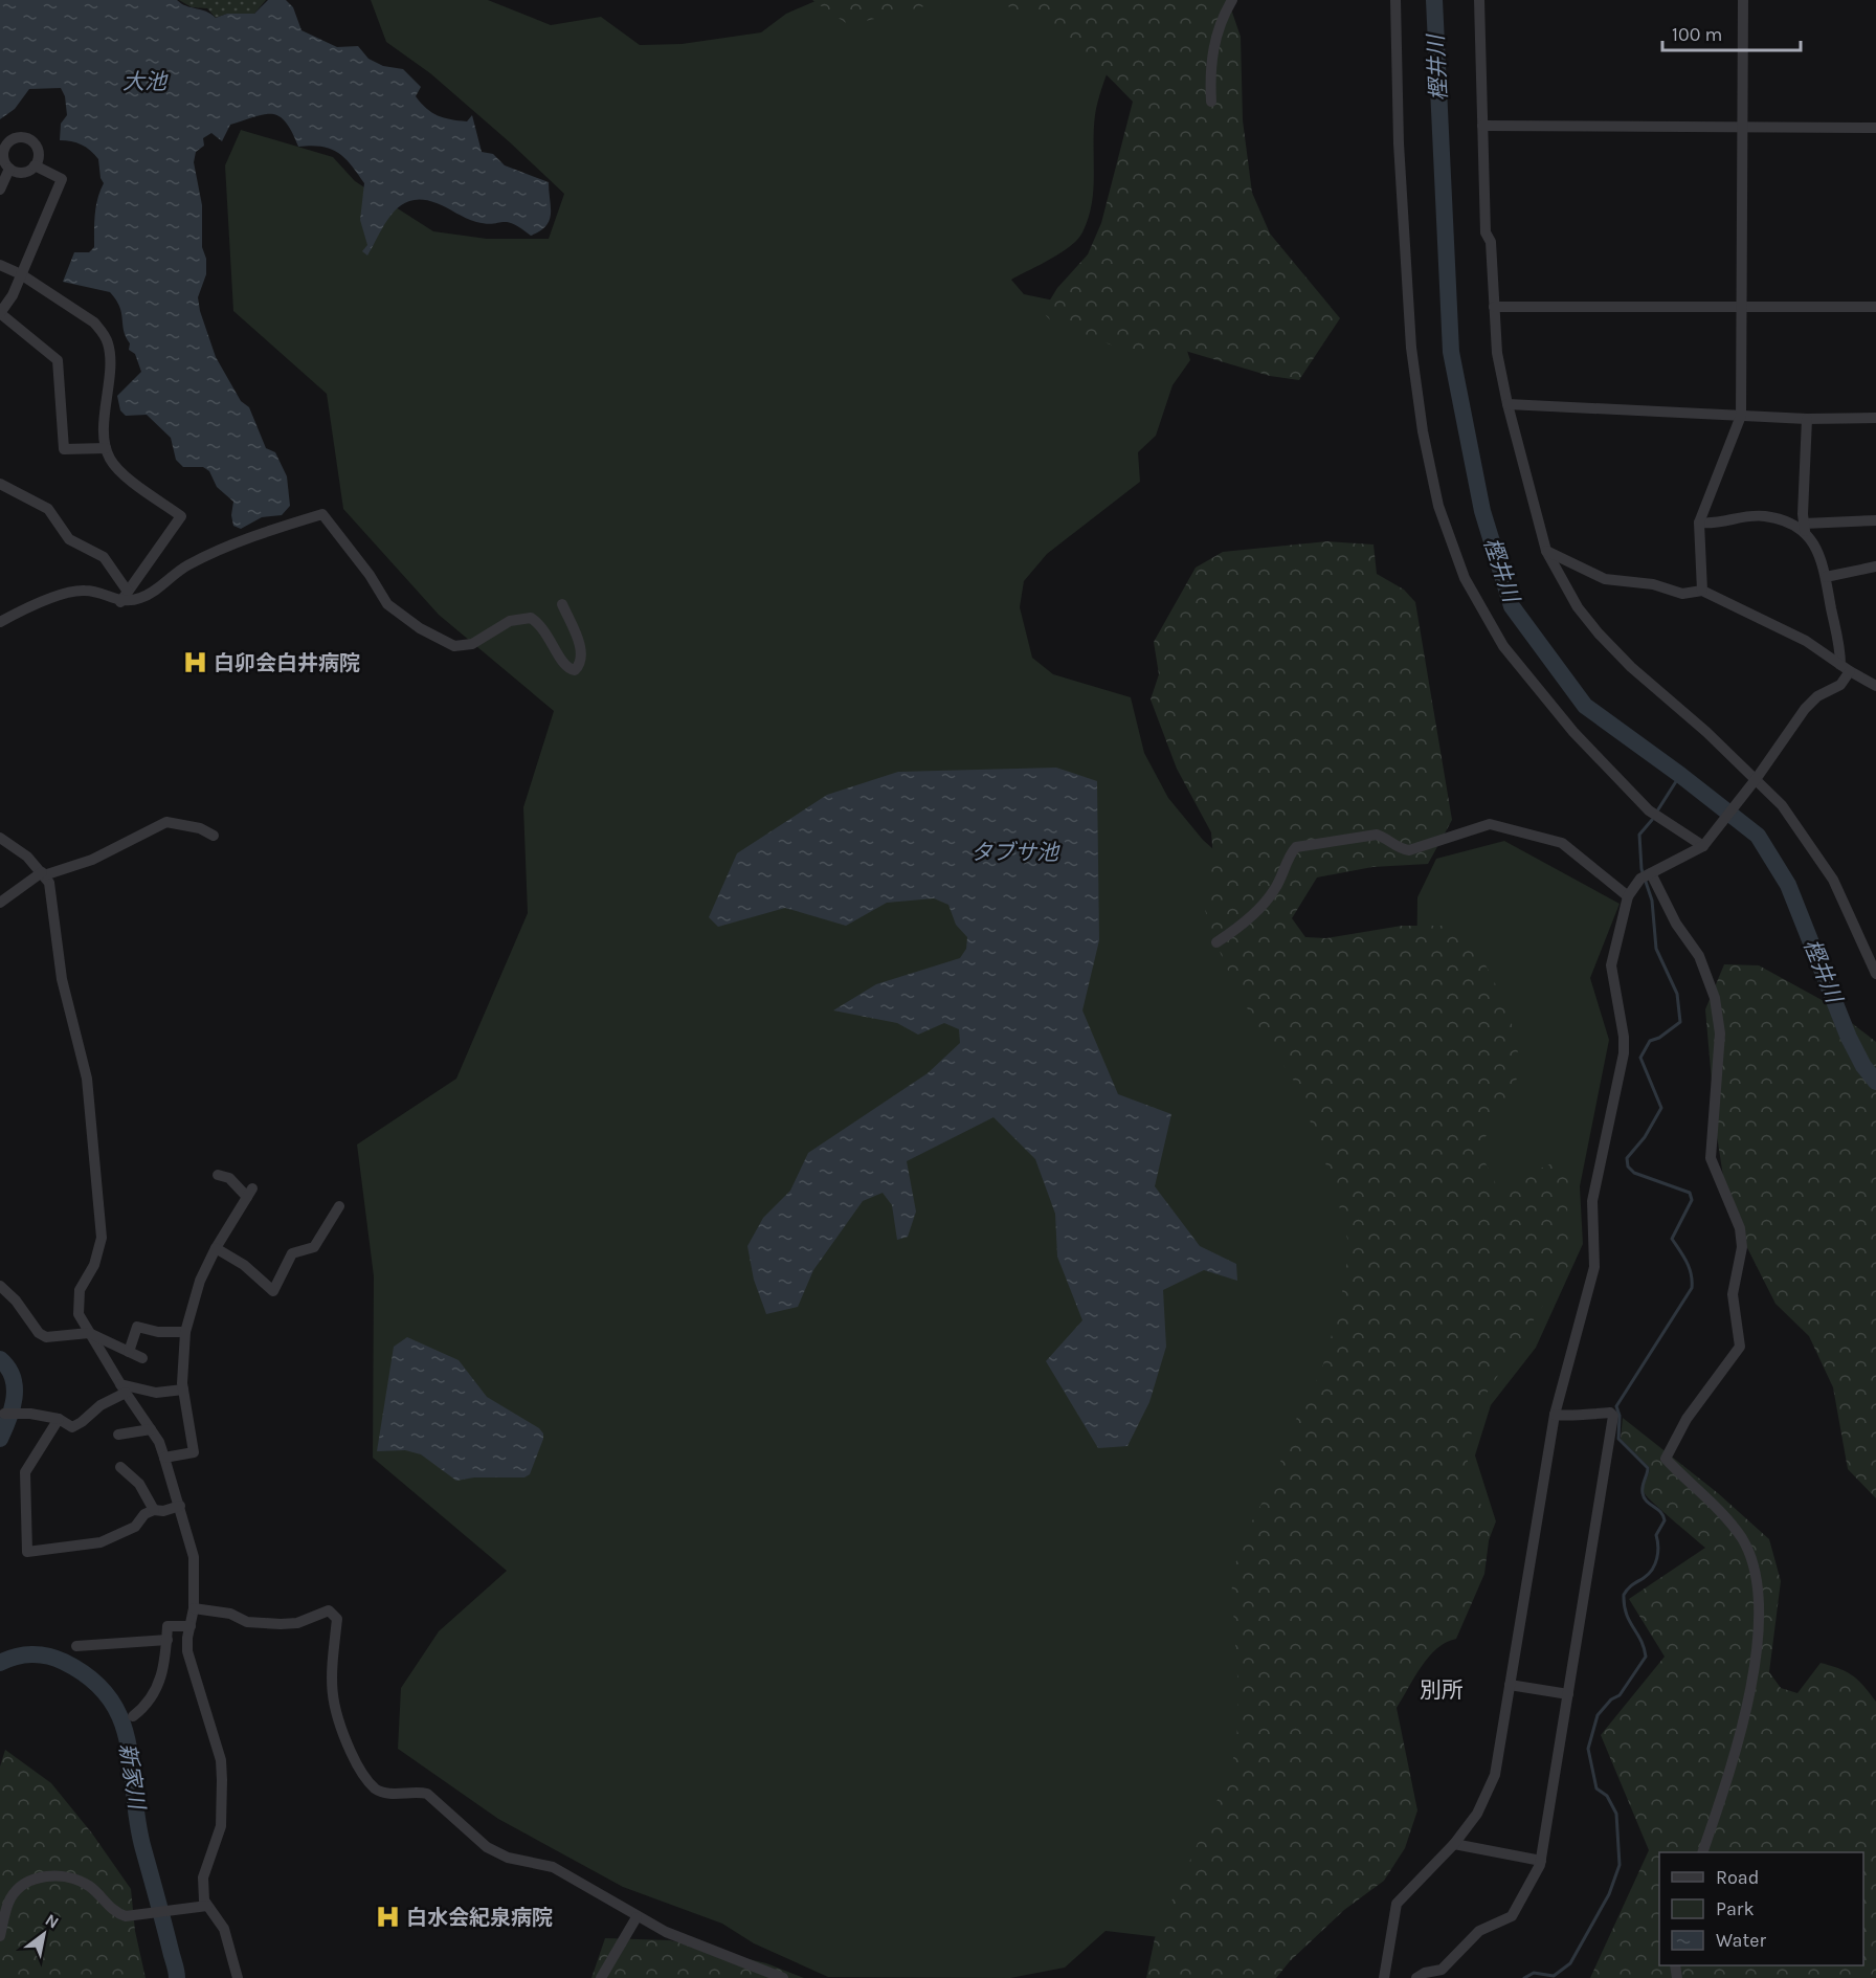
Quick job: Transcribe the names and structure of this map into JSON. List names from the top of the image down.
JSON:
{
  "districts": ["別所"],
  "water": [
    "樫井川",
    "大池",
    "タブサ池",
    "新家川"
  ],
  "places": {
    "hospital": ["白卯会白井病院", "白水会紀泉病院"]
  },
  "legend": ["Road", "Park", "Water"],
  "scale_bar": "100 m",
  "north": "top right"
}
